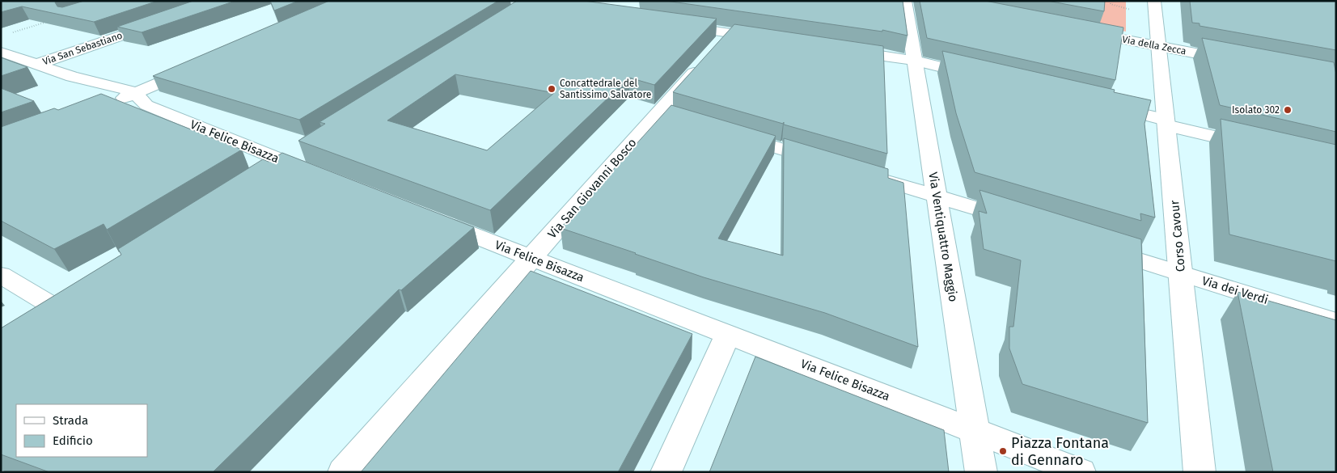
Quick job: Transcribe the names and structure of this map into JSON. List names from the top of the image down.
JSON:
{
  "streets": {
    "street": [
      "Via della Zecca",
      "Via San Sebastiano",
      "Via Felice Bisazza",
      "Via San Giovanni Bosco",
      "Corso Cavour",
      "Via Ventiquattro Maggio",
      "Via dei Verdi"
    ]
  },
  "crossings": [
    ["Via della Zecca", "Corso Cavour"],
    ["Via San Sebastiano", "Via Felice Bisazza"],
    ["Via Felice Bisazza", "Via San Giovanni Bosco"],
    ["Via Felice Bisazza", "Via Ventiquattro Maggio"],
    ["Corso Cavour", "Via dei Verdi"]
  ],
  "places": ["Concattedrale del Santissimo Salvatore", "Isolato 302", "Piazza Fontana di Gennaro"],
  "legend": ["Strada", "Edificio"]
}
